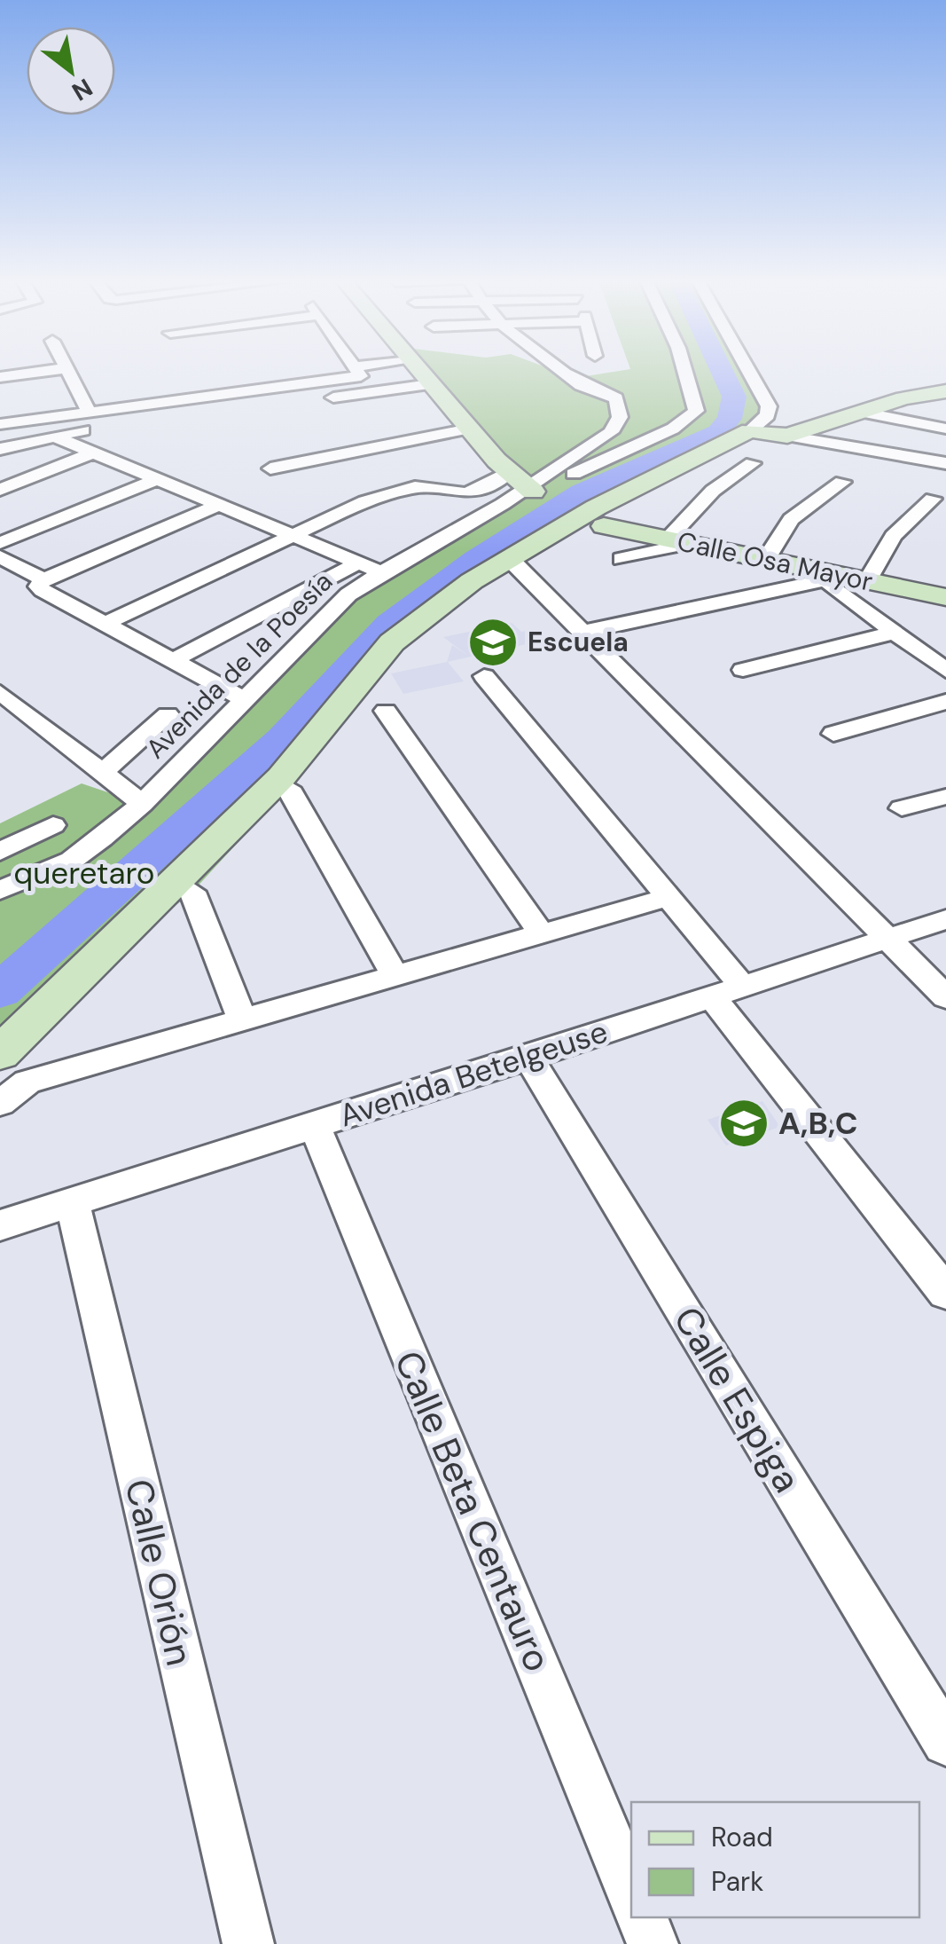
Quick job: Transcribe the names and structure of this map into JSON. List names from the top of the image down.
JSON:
{
  "streets": {
    "main road": ["Calle Osa Mayor"],
    "street": [
      "Avenida de la Poesía",
      "Avenida Betelgeuse",
      "Calle Espiga",
      "Calle Beta Centauro",
      "Calle Orión"
    ]
  },
  "crossings": [
    ["Avenida Betelgeuse", "Calle Espiga"],
    ["Avenida Betelgeuse", "Calle Beta Centauro"],
    ["Avenida Betelgeuse", "Calle Orión"]
  ],
  "parks": ["queretaro"],
  "places": {
    "school or university": ["Escuela", "A,B,C"]
  },
  "legend": ["Road", "Park"],
  "north": "bottom right"
}
